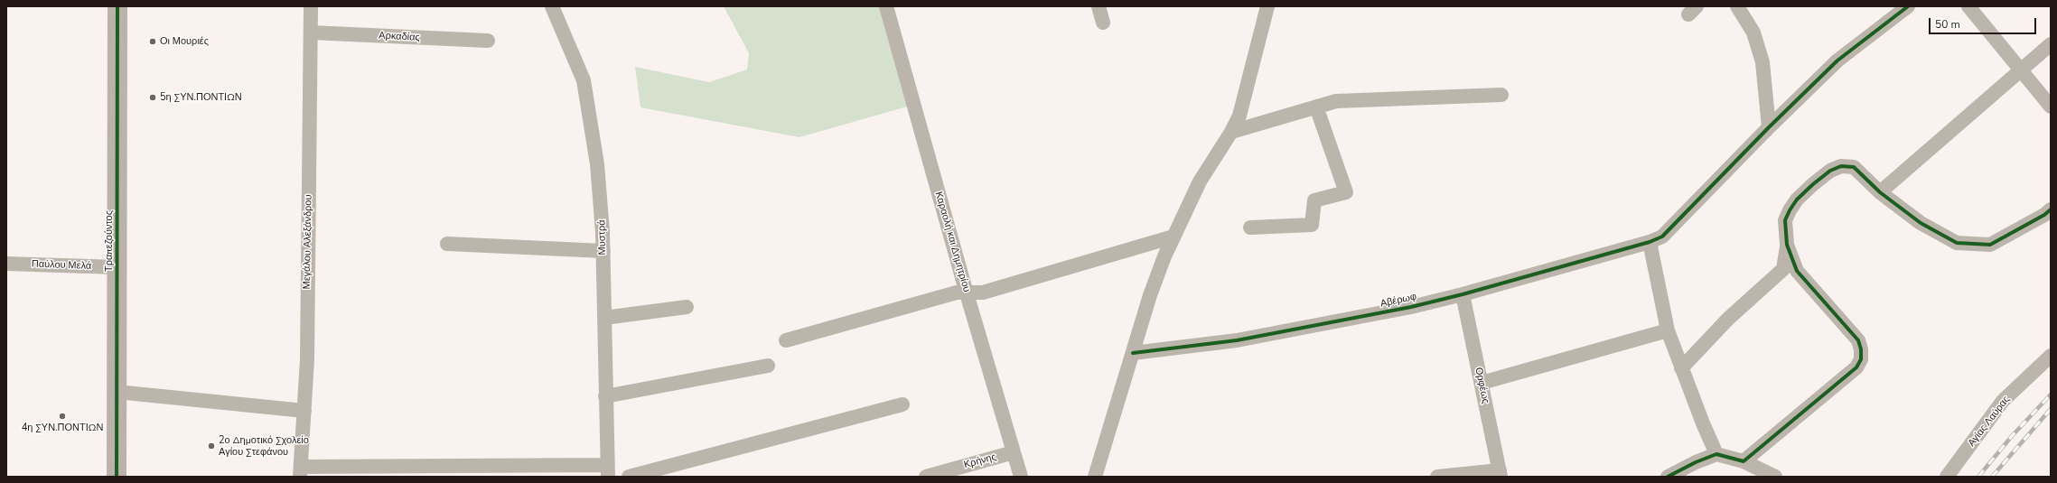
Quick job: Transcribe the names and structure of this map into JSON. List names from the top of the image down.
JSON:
{
  "streets": {
    "main road": ["Τραπεζούντος"],
    "street": [
      "Αρκαδίας",
      "Μυστρά",
      "Μεγάλου Αλεξάνδρου",
      "Καραολή και Δημητρίου",
      "Παύλου Μελά",
      "Αβέρωφ",
      "Ορφέως",
      "Αγίας Λαύρας",
      "Κρήνης"
    ]
  },
  "crossings": [
    ["Αρκαδίας", "Μεγάλου Αλεξάνδρου"],
    ["Τραπεζούντος", "Παύλου Μελά"],
    ["Καραολή και Δημητρίου", "Κρήνης"],
    ["Αβέρωφ", "Ορφέως"]
  ],
  "places": [
    "Οι Μουριές",
    "5η ΣΥΝ.ΠΟΝΤΙΩΝ",
    "4η ΣΥΝ.ΠΟΝΤΙΩΝ",
    "2ο Δημοτικό Σχολείο Αγίου Στεφάνου"
  ],
  "scale_bar": "50 m"
}
